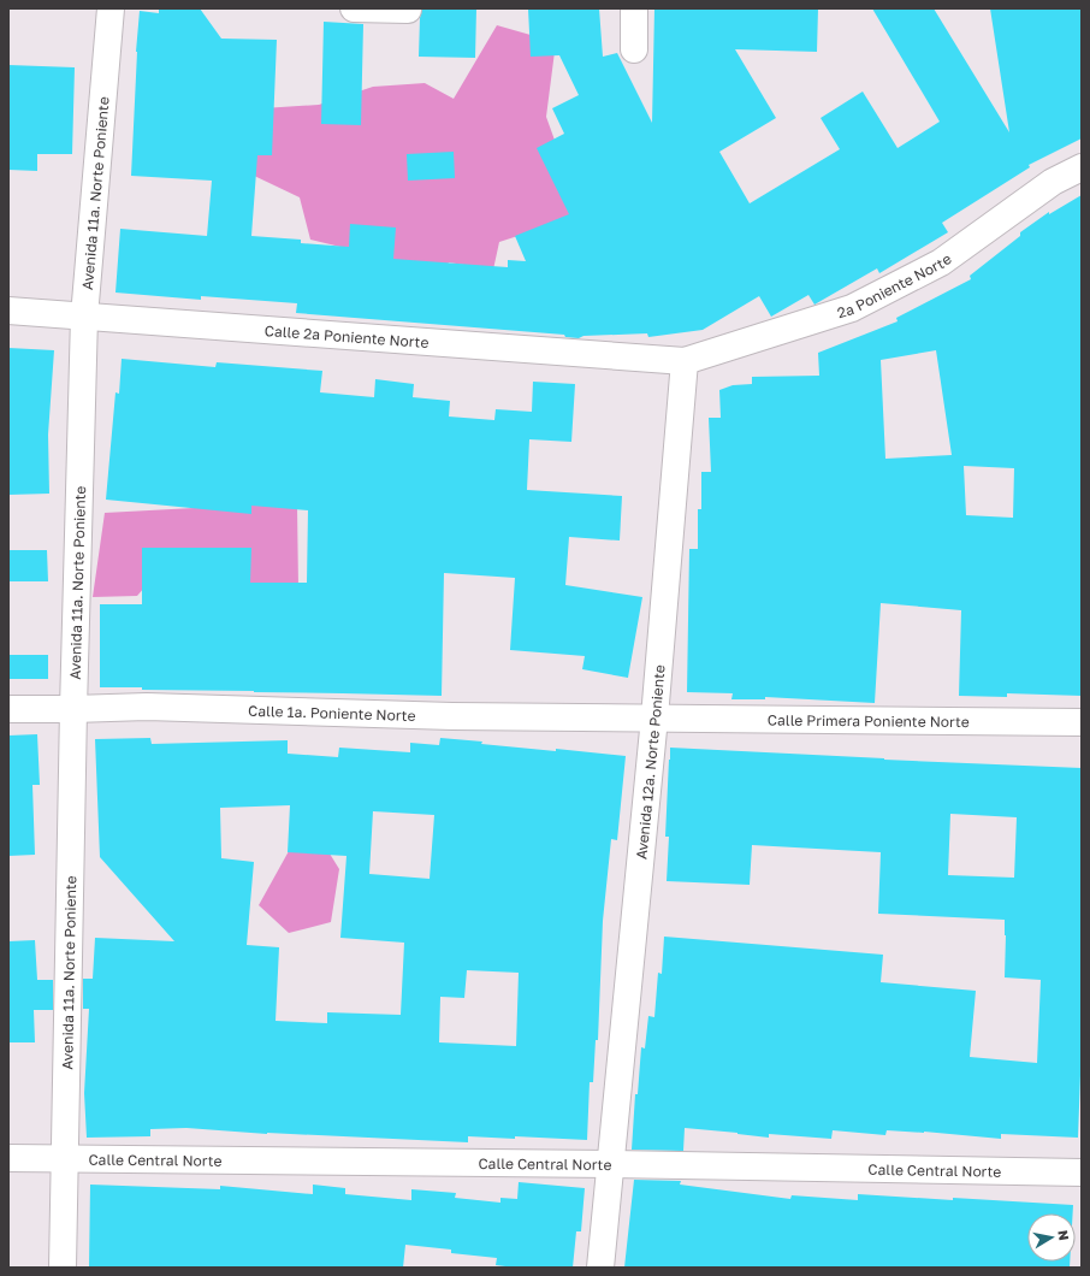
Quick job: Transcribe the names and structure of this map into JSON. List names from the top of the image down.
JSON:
{
  "streets": {
    "street": [
      "Avenida 11a. Norte Poniente",
      "2a Poniente Norte",
      "Calle 2a Poniente Norte",
      "Calle 1a. Poniente Norte",
      "Calle Primera Poniente Norte",
      "Avenida 12a. Norte Poniente",
      "Calle Central Norte"
    ]
  },
  "crossings": [
    ["Avenida 11a. Norte Poniente", "Calle 2a Poniente Norte"],
    ["Avenida 11a. Norte Poniente", "Calle 1a. Poniente Norte"],
    ["Avenida 11a. Norte Poniente", "Calle Central Norte"],
    ["2a Poniente Norte", "Calle 2a Poniente Norte"],
    ["2a Poniente Norte", "Avenida 12a. Norte Poniente"],
    ["Calle 2a Poniente Norte", "Avenida 12a. Norte Poniente"],
    ["Calle 1a. Poniente Norte", "Calle Primera Poniente Norte"],
    ["Calle 1a. Poniente Norte", "Avenida 12a. Norte Poniente"],
    ["Calle Primera Poniente Norte", "Avenida 12a. Norte Poniente"],
    ["Avenida 12a. Norte Poniente", "Calle Central Norte"]
  ],
  "north": "right"
}
